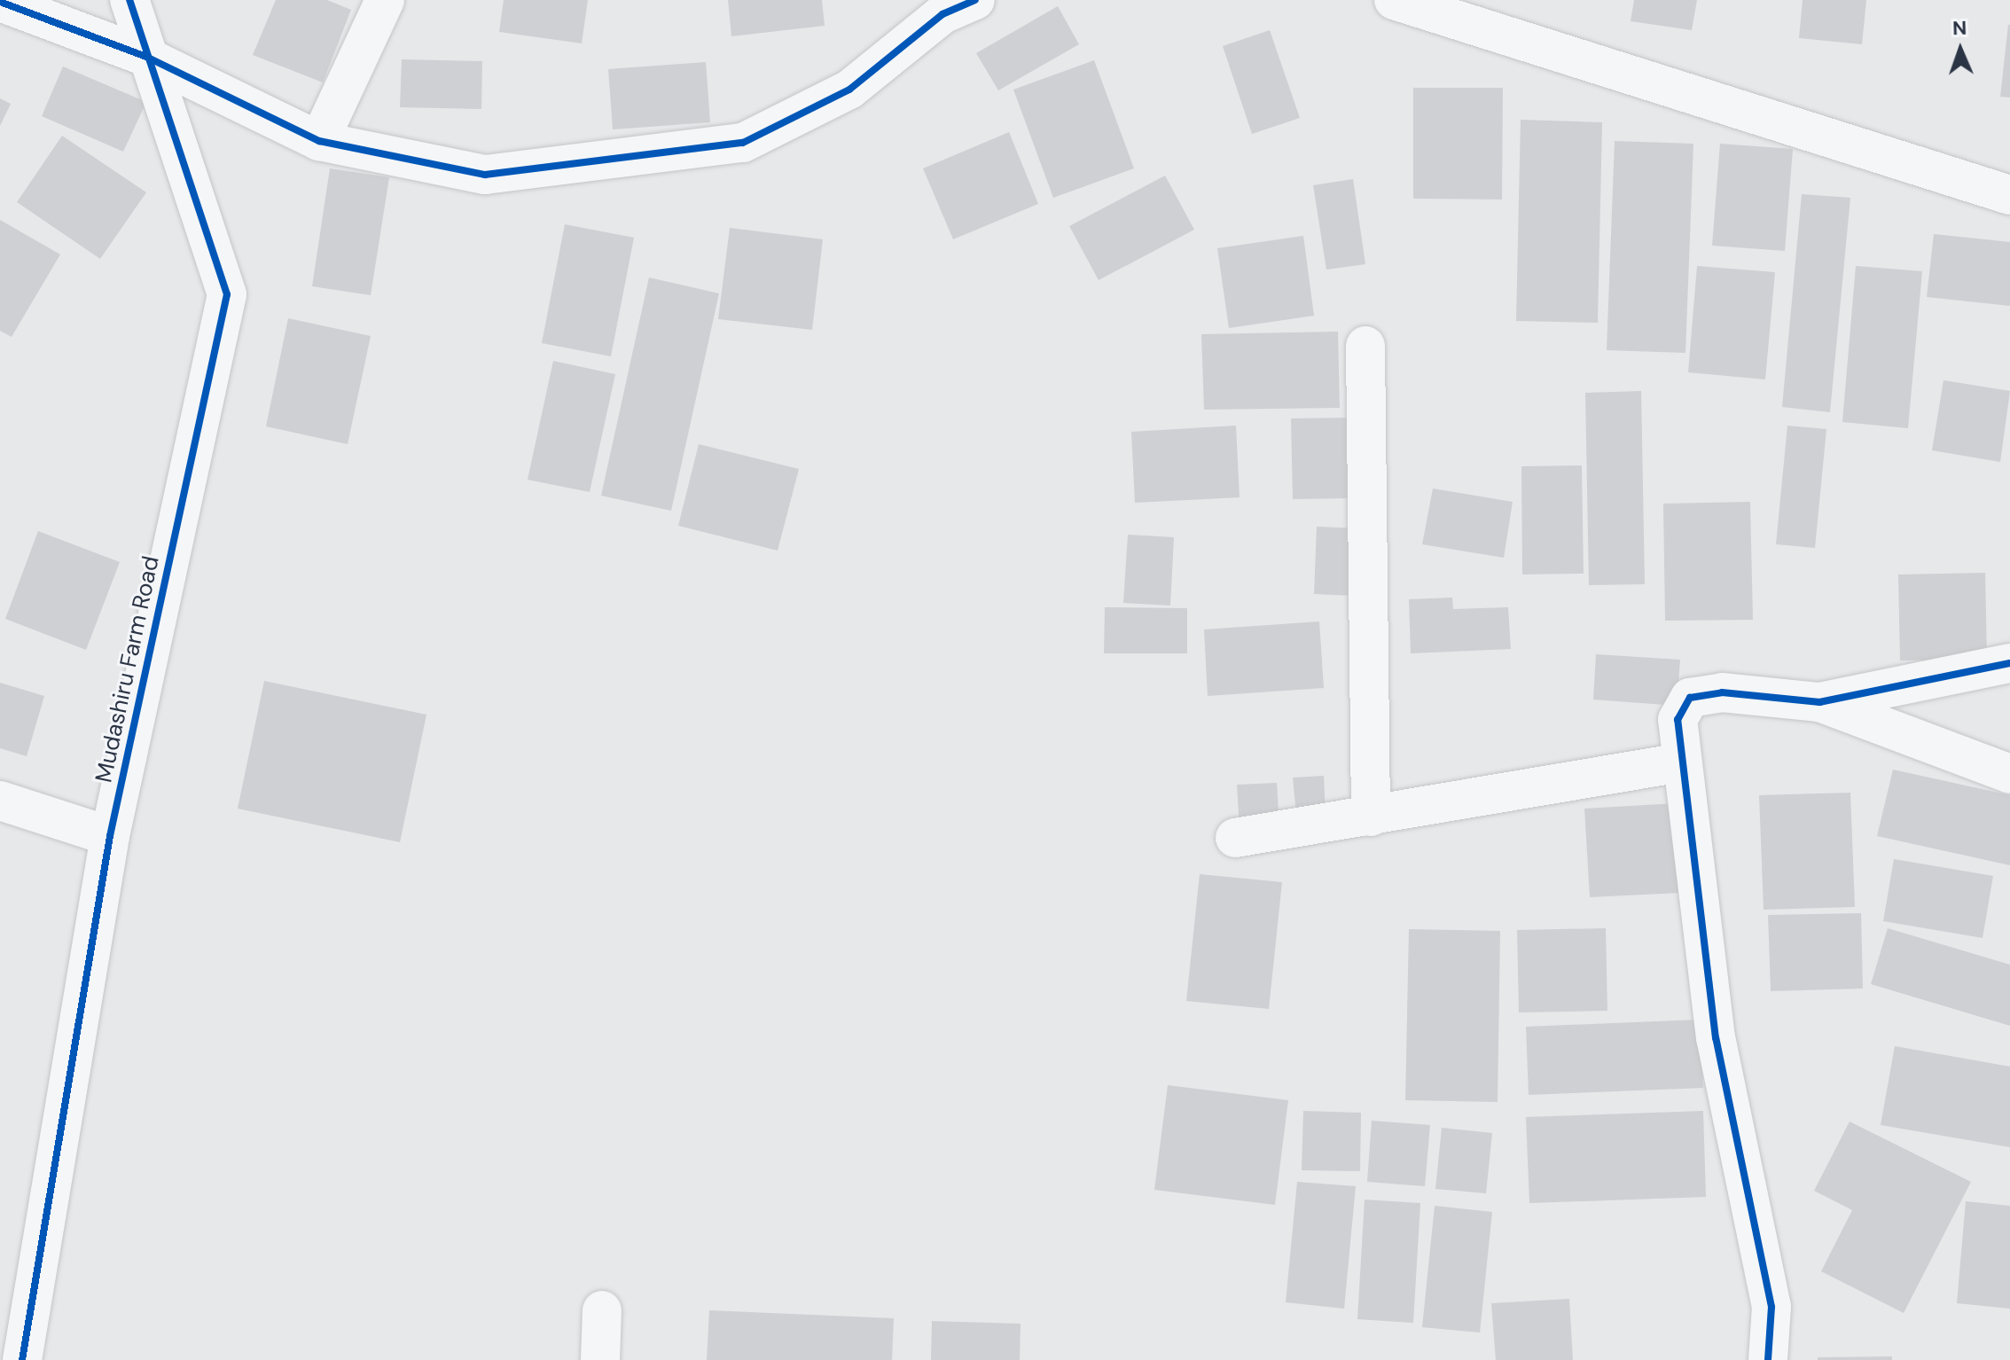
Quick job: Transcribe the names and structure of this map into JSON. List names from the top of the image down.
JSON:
{
  "streets": {
    "street": ["Mudashiru Farm Road"]
  },
  "north": "top"
}
